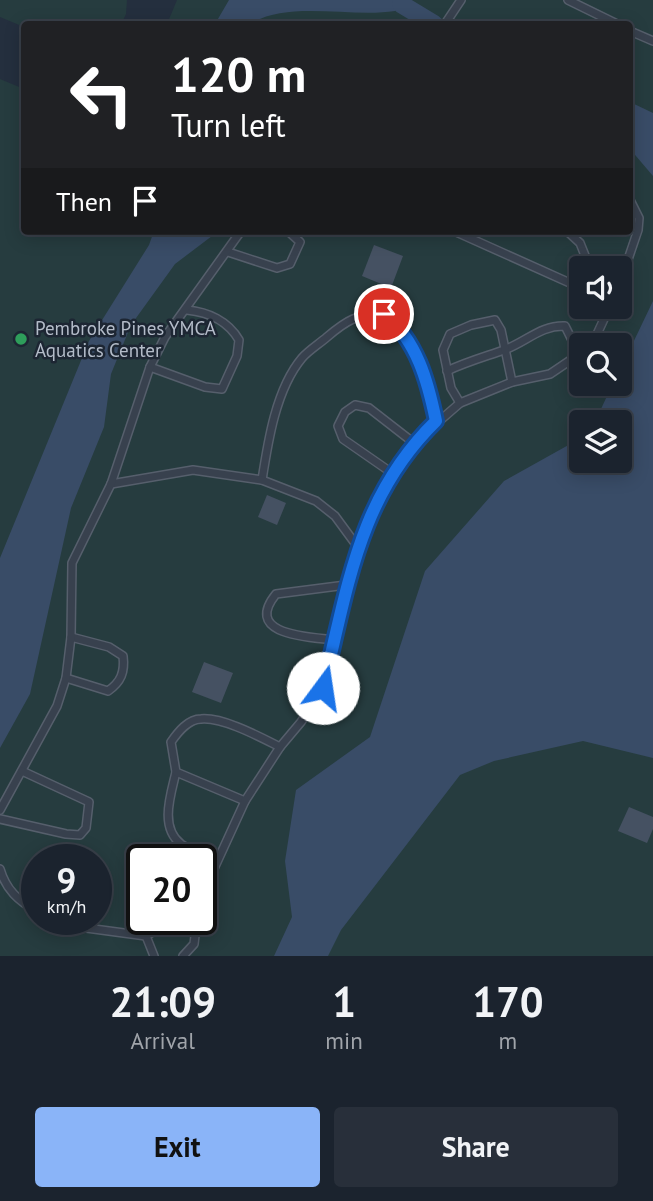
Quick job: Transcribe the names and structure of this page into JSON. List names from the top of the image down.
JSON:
{
  "places": ["Pembroke Pines YMCA Aquatics Center"],
  "page": {
    "turn": ["120 m", "Turn left"],
    "then": "Then",
    "speed": "9 km/h",
    "limit": "20",
    "eta": [
      "21:09",
      "Arrival",
      "1",
      "min",
      "170",
      "m"
    ],
    "buttons": ["Exit", "Share"]
  }
}
